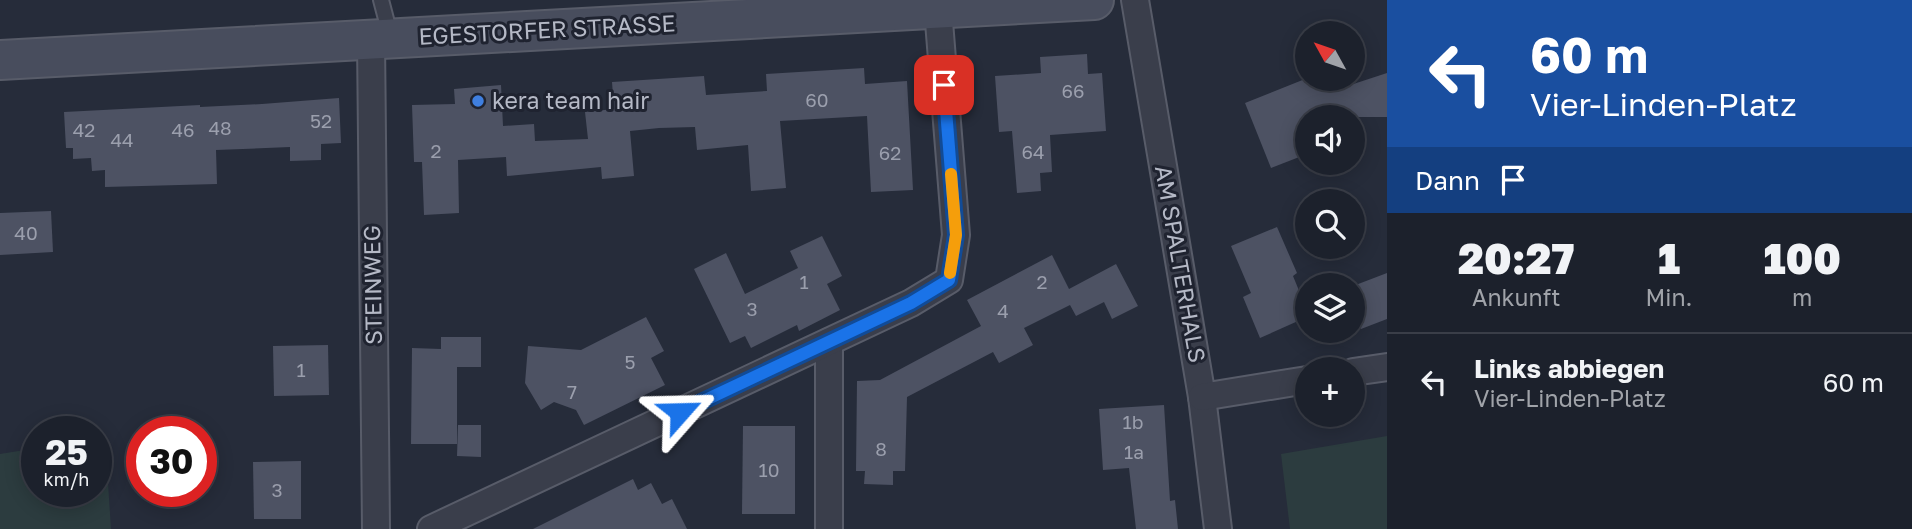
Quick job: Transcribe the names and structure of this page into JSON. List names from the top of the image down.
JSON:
{
  "streets": {
    "main road": ["EGESTORFER STRASSE"],
    "street": ["AM SPALTERHALS", "STEINWEG"]
  },
  "crossings": [
    ["EGESTORFER STRASSE", "STEINWEG"]
  ],
  "places": ["kera team hair"],
  "house_numbers": [
    "66",
    "60",
    "52",
    "48",
    "42",
    "46",
    "44",
    "2",
    "64",
    "62",
    "40",
    "1",
    "2",
    "3",
    "4",
    "5",
    "1",
    "7",
    "1b",
    "8",
    "1a",
    "10",
    "3"
  ],
  "north": "top left",
  "page": {
    "turn": ["60 m", "Vier-Linden-Platz"],
    "map_buttons": "+",
    "then": "Dann",
    "eta": [
      "20:27",
      "Ankunft",
      "1",
      "Min.",
      "100",
      "m"
    ],
    "list": [
      {
        "name": "Links abbiegen",
        "note": "Vier-Linden-Platz",
        "value": "60 m"
      }
    ],
    "speed": "25 km/h",
    "limit": "30"
  }
}
